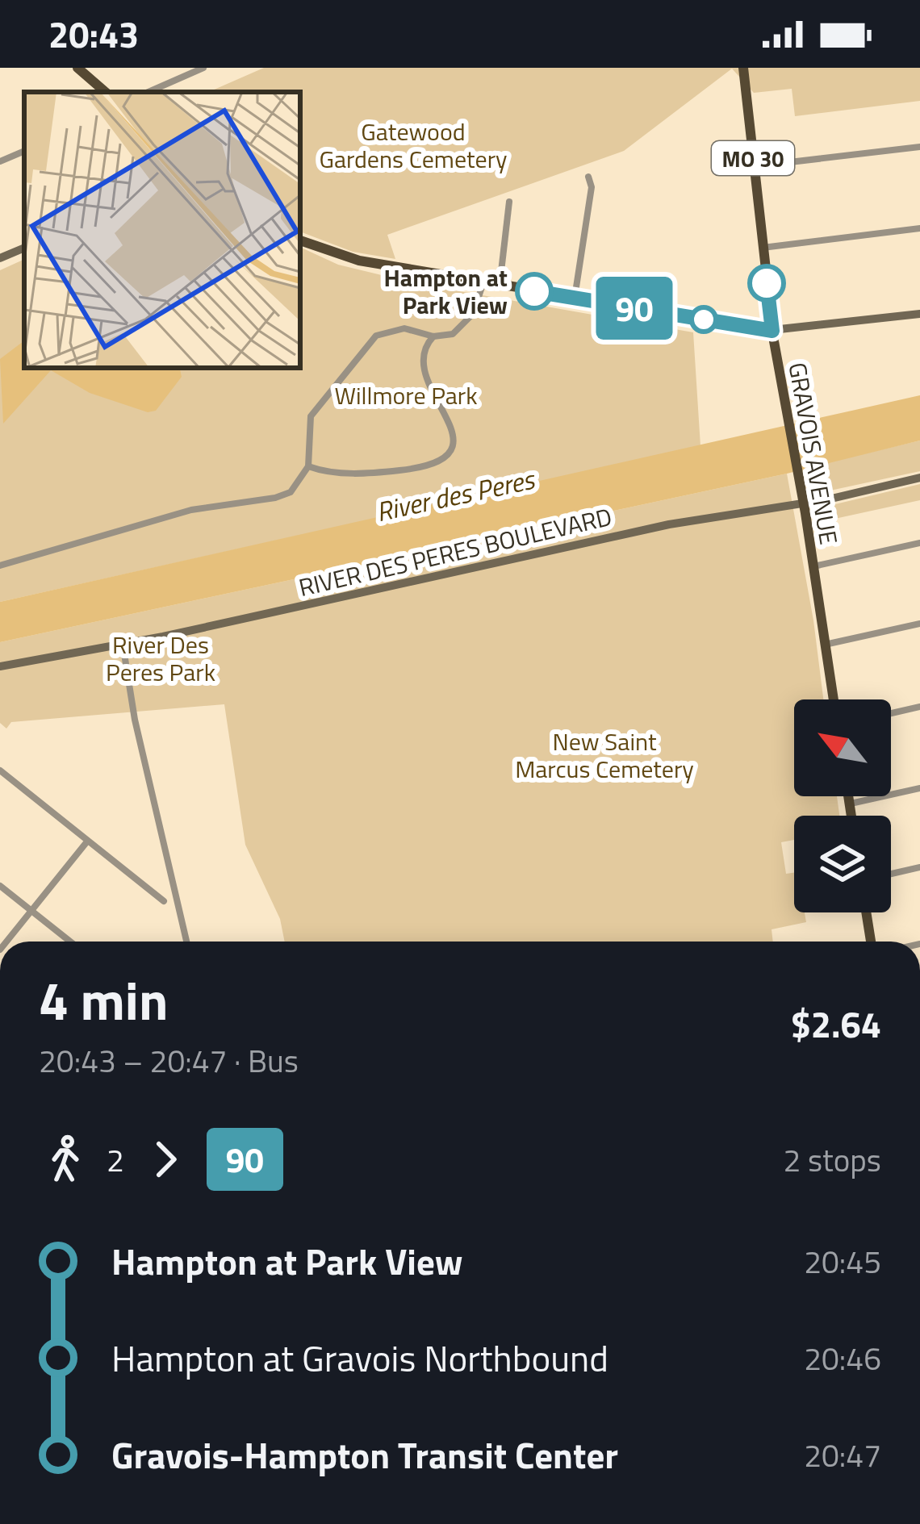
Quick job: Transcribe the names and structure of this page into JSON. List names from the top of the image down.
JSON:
{
  "streets": {
    "main road": ["MO 30", "GRAVOIS AVENUE", "RIVER DES PERES BOULEVARD"]
  },
  "crossings": [
    ["MO 30", "GRAVOIS AVENUE"],
    ["GRAVOIS AVENUE", "RIVER DES PERES BOULEVARD"]
  ],
  "water": ["River des Peres"],
  "parks": [
    "Gatewood Gardens Cemetery",
    "Willmore Park",
    "River Des Peres Park",
    "New Saint Marcus Cemetery"
  ],
  "places": ["Hampton at Park View"],
  "lines": ["bus line 90"],
  "north": "top left",
  "page": {
    "status": "20:43",
    "on_map": "90",
    "heading": ["4 min", "20:43 – 20:47 · Bus", "$2.64"],
    "legs": ["2", "90", "2 stops"],
    "list": [
      {
        "name": "Hampton at Park View",
        "value": "20:45"
      },
      {
        "name": "Hampton at Gravois Northbound",
        "value": "20:46"
      },
      {
        "name": "Gravois-Hampton Transit Center",
        "value": "20:47"
      }
    ]
  }
}
